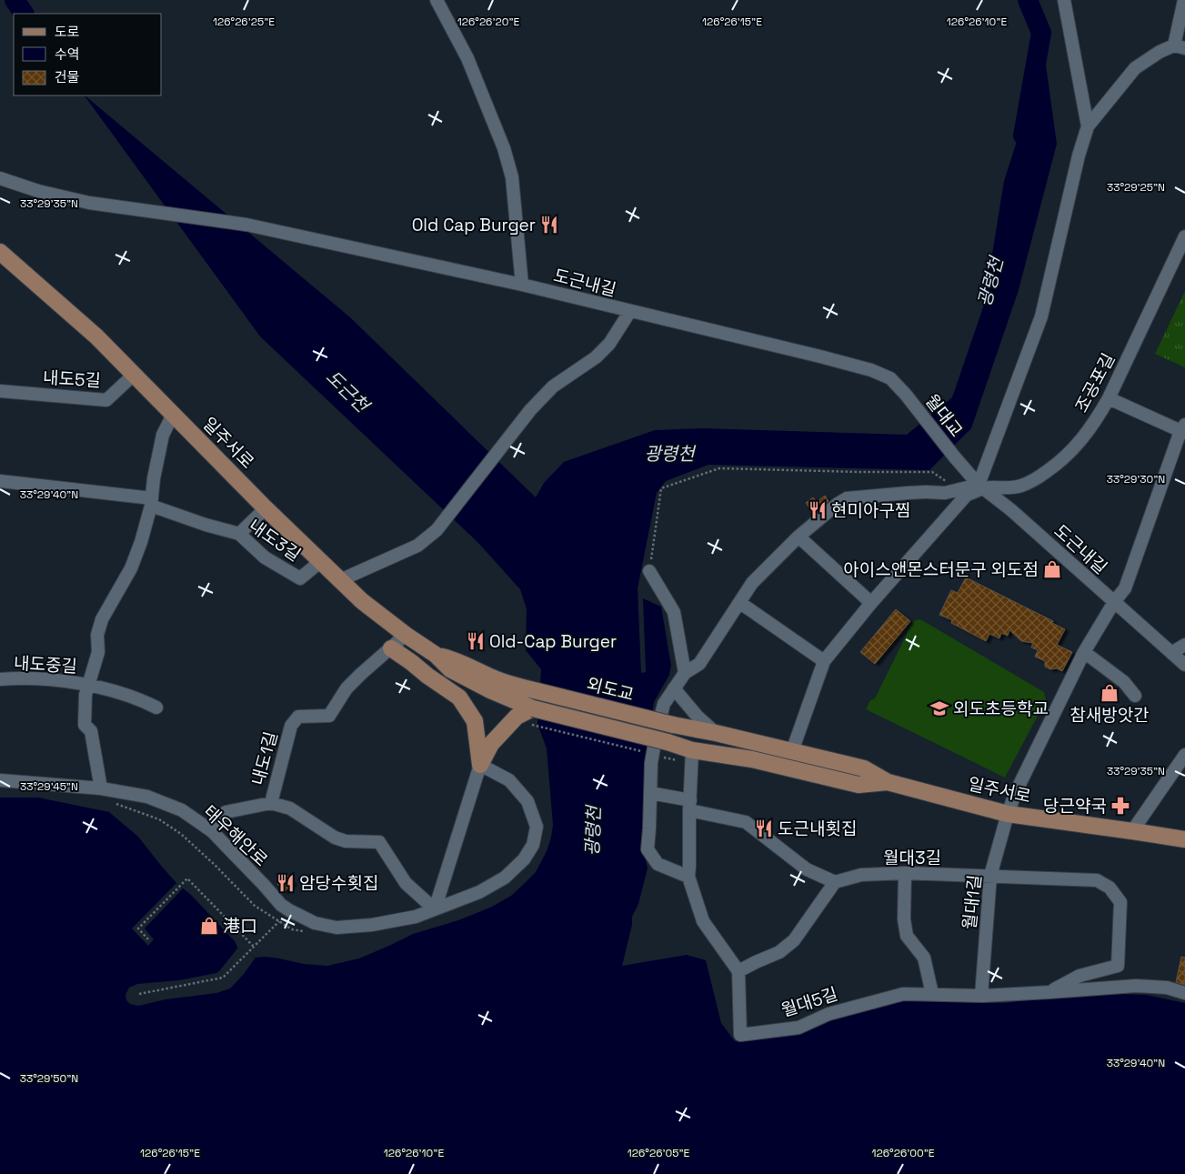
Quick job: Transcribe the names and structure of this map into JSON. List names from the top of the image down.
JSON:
{
  "streets": {
    "main road": ["일주서로", "외도교"],
    "street": [
      "도근내길",
      "내도5길",
      "조공포길",
      "월대교",
      "내도3길",
      "내도중길",
      "내도1길",
      "태우해안로",
      "월대3길",
      "월대1길",
      "월대5길"
    ]
  },
  "crossings": [
    ["도근내길", "조공포길"],
    ["도근내길", "월대교"],
    ["도근내길", "월대1길"],
    ["내도5길", "일주서로"],
    ["일주서로", "내도3길"],
    ["일주서로", "외도교"],
    ["일주서로", "내도1길"],
    ["일주서로", "월대1길"],
    ["내도1길", "태우해안로"],
    ["월대3길", "월대1길"],
    ["월대3길", "월대5길"],
    ["월대1길", "월대5길"]
  ],
  "water": ["광령천", "도근천"],
  "places": {
    "restaurant": [
      "Old Cap Burger",
      "현미아구찜",
      "Old-Cap Burger",
      "도근내횟집",
      "암당수횟집"
    ],
    "shop": ["아이스앤몬스터문구 외도점", "참새방앗간", "港口"],
    "school or university": ["외도초등학교"],
    "pharmacy": ["당근약국"]
  },
  "legend": ["도로", "수역", "건물"],
  "coordinates": [
    "126°26'25\"E",
    "126°26'20\"E",
    "126°26'15\"E",
    "126°26'10\"E",
    "33°29'25\"N",
    "33°29'35\"N",
    "33°29'30\"N",
    "33°29'40\"N",
    "33°29'45\"N",
    "33°29'50\"N",
    "126°26'05\"E",
    "126°26'00\"E"
  ]
}
